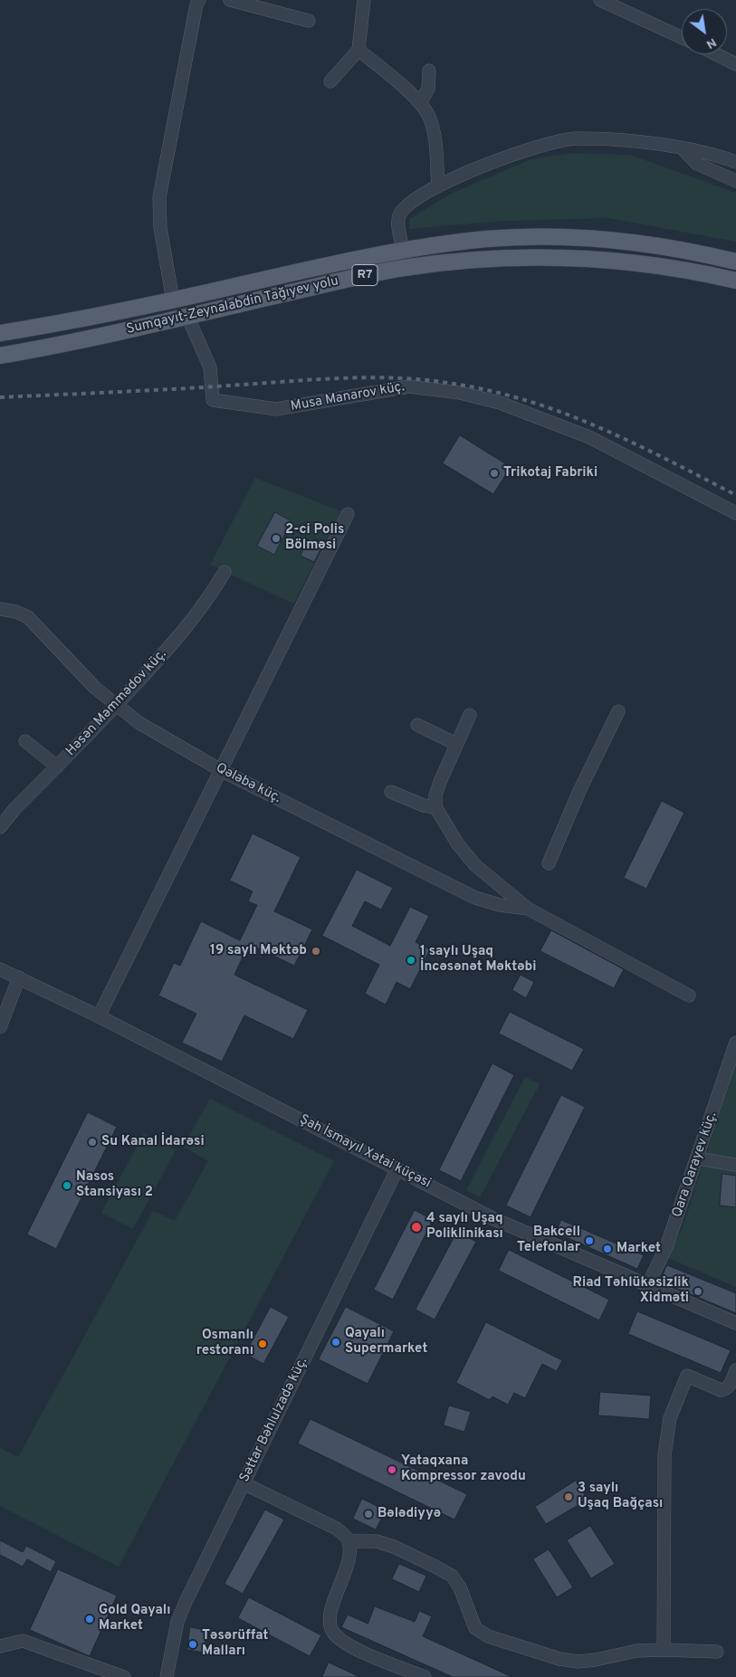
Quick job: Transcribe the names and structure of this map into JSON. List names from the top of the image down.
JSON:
{
  "streets": {
    "main road": ["R7", "Sumqayıt-Zeynalabdin Tağıyev yolu"],
    "street": [
      "Musa Manarov küç.",
      "Həsən Məmmədov küç.",
      "Qələbə küç.",
      "Şah İsmayıl Xətai küçəsi",
      "Qara Qarayev küç.",
      "Səttar Bəhlulzadə küç."
    ]
  },
  "crossings": [
    ["Sumqayıt-Zeynalabdin Tağıyev yolu", "Musa Manarov küç."],
    ["Həsən Məmmədov küç.", "Qələbə küç."],
    ["Şah İsmayıl Xətai küçəsi", "Qara Qarayev küç."],
    ["Şah İsmayıl Xətai küçəsi", "Səttar Bəhlulzadə küç."]
  ],
  "places": [
    "Trikotaj Fabriki",
    "2-ci Polis Bölməsi",
    "19 saylı Məktəb",
    "1 saylı Uşaq İncəsənət Məktəbi",
    "Su Kanal İdarəsi",
    "Nasos Stansiyası 2",
    "4 saylı Uşaq Poliklinikası",
    "Bakcell Telefonlar",
    "Market",
    "Riad Təhlükəsizlik Xidməti",
    "Qayalı Supermarket",
    "Osmanlı restoranı",
    "Yataqxana Kompressor zavodu",
    "3 saylı Uşaq Bağçası",
    "Bələdiyyə",
    "Gold Qayalı Market",
    "Təsərüffat Malları"
  ],
  "north": "bottom right"
}
